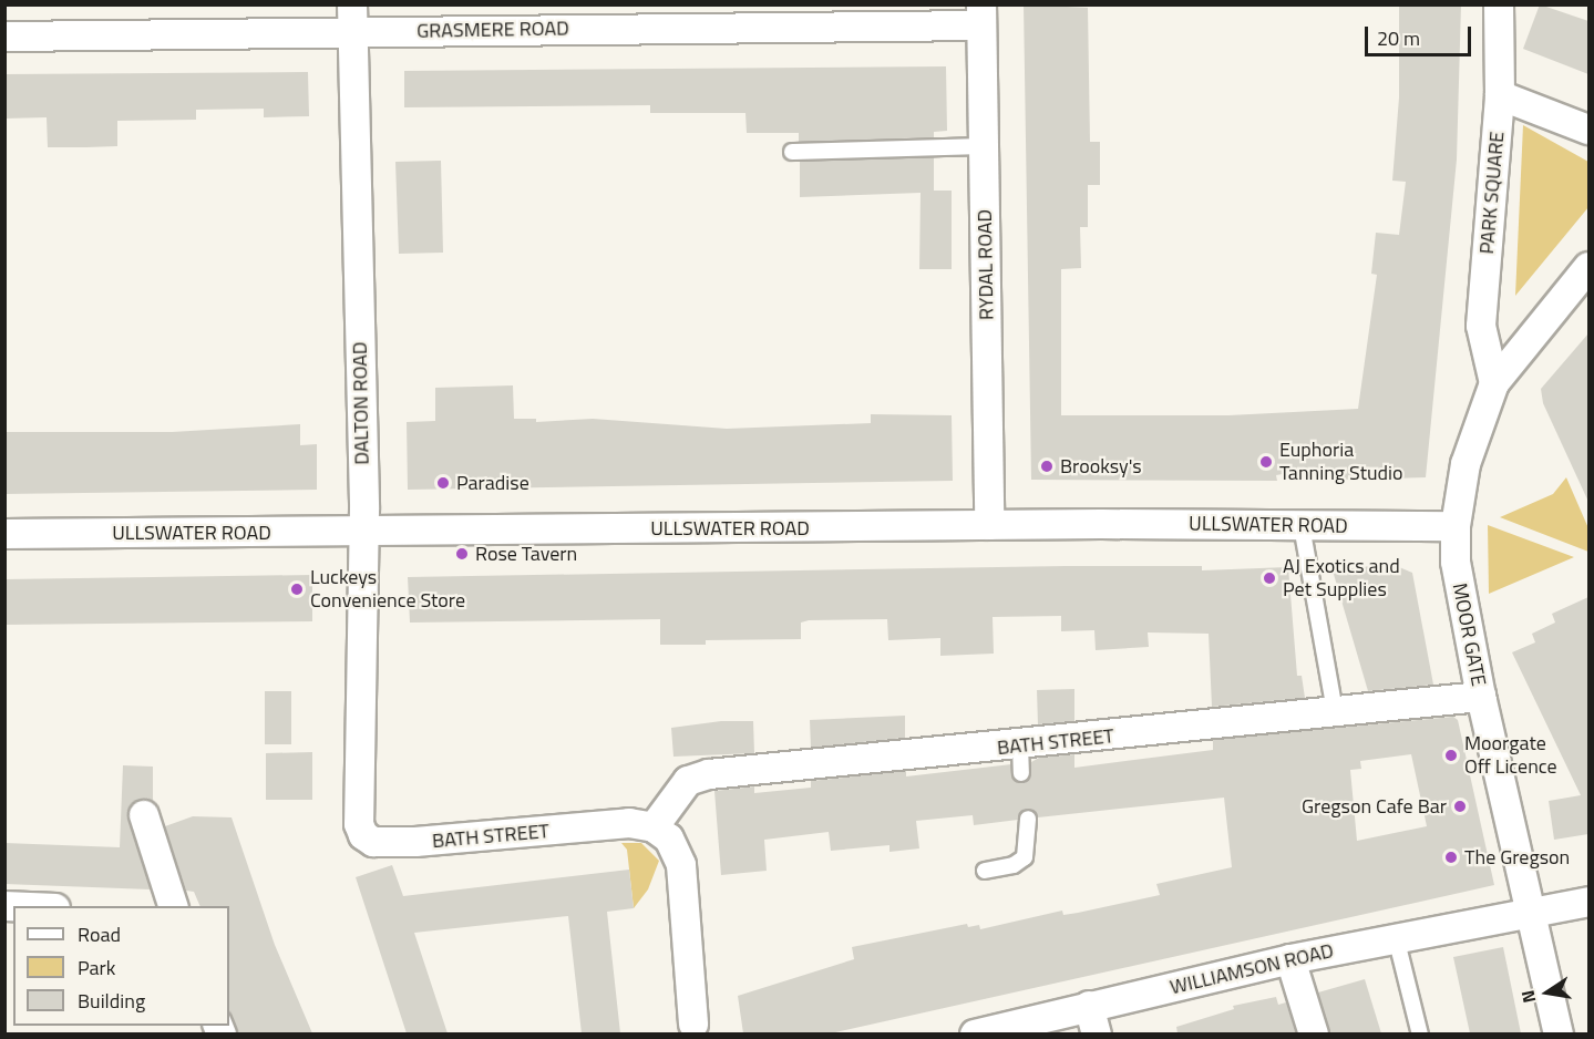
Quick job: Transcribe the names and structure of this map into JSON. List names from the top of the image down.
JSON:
{
  "streets": {
    "street": [
      "GRASMERE ROAD",
      "PARK SQUARE",
      "RYDAL ROAD",
      "DALTON ROAD",
      "ULLSWATER ROAD",
      "MOOR GATE",
      "BATH STREET",
      "WILLIAMSON ROAD"
    ]
  },
  "crossings": [
    ["GRASMERE ROAD", "RYDAL ROAD"],
    ["GRASMERE ROAD", "DALTON ROAD"],
    ["PARK SQUARE", "MOOR GATE"],
    ["RYDAL ROAD", "ULLSWATER ROAD"],
    ["DALTON ROAD", "ULLSWATER ROAD"],
    ["DALTON ROAD", "BATH STREET"],
    ["ULLSWATER ROAD", "MOOR GATE"],
    ["MOOR GATE", "BATH STREET"],
    ["MOOR GATE", "WILLIAMSON ROAD"]
  ],
  "places": [
    "Euphoria Tanning Studio",
    "Brooksy's",
    "Paradise",
    "Rose Tavern",
    "AJ Exotics and Pet Supplies",
    "Luckeys Convenience Store",
    "Moorgate Off Licence",
    "Gregson Cafe Bar",
    "The Gregson"
  ],
  "legend": ["Road", "Park", "Building"],
  "scale_bar": "20 m",
  "north": "left"
}
